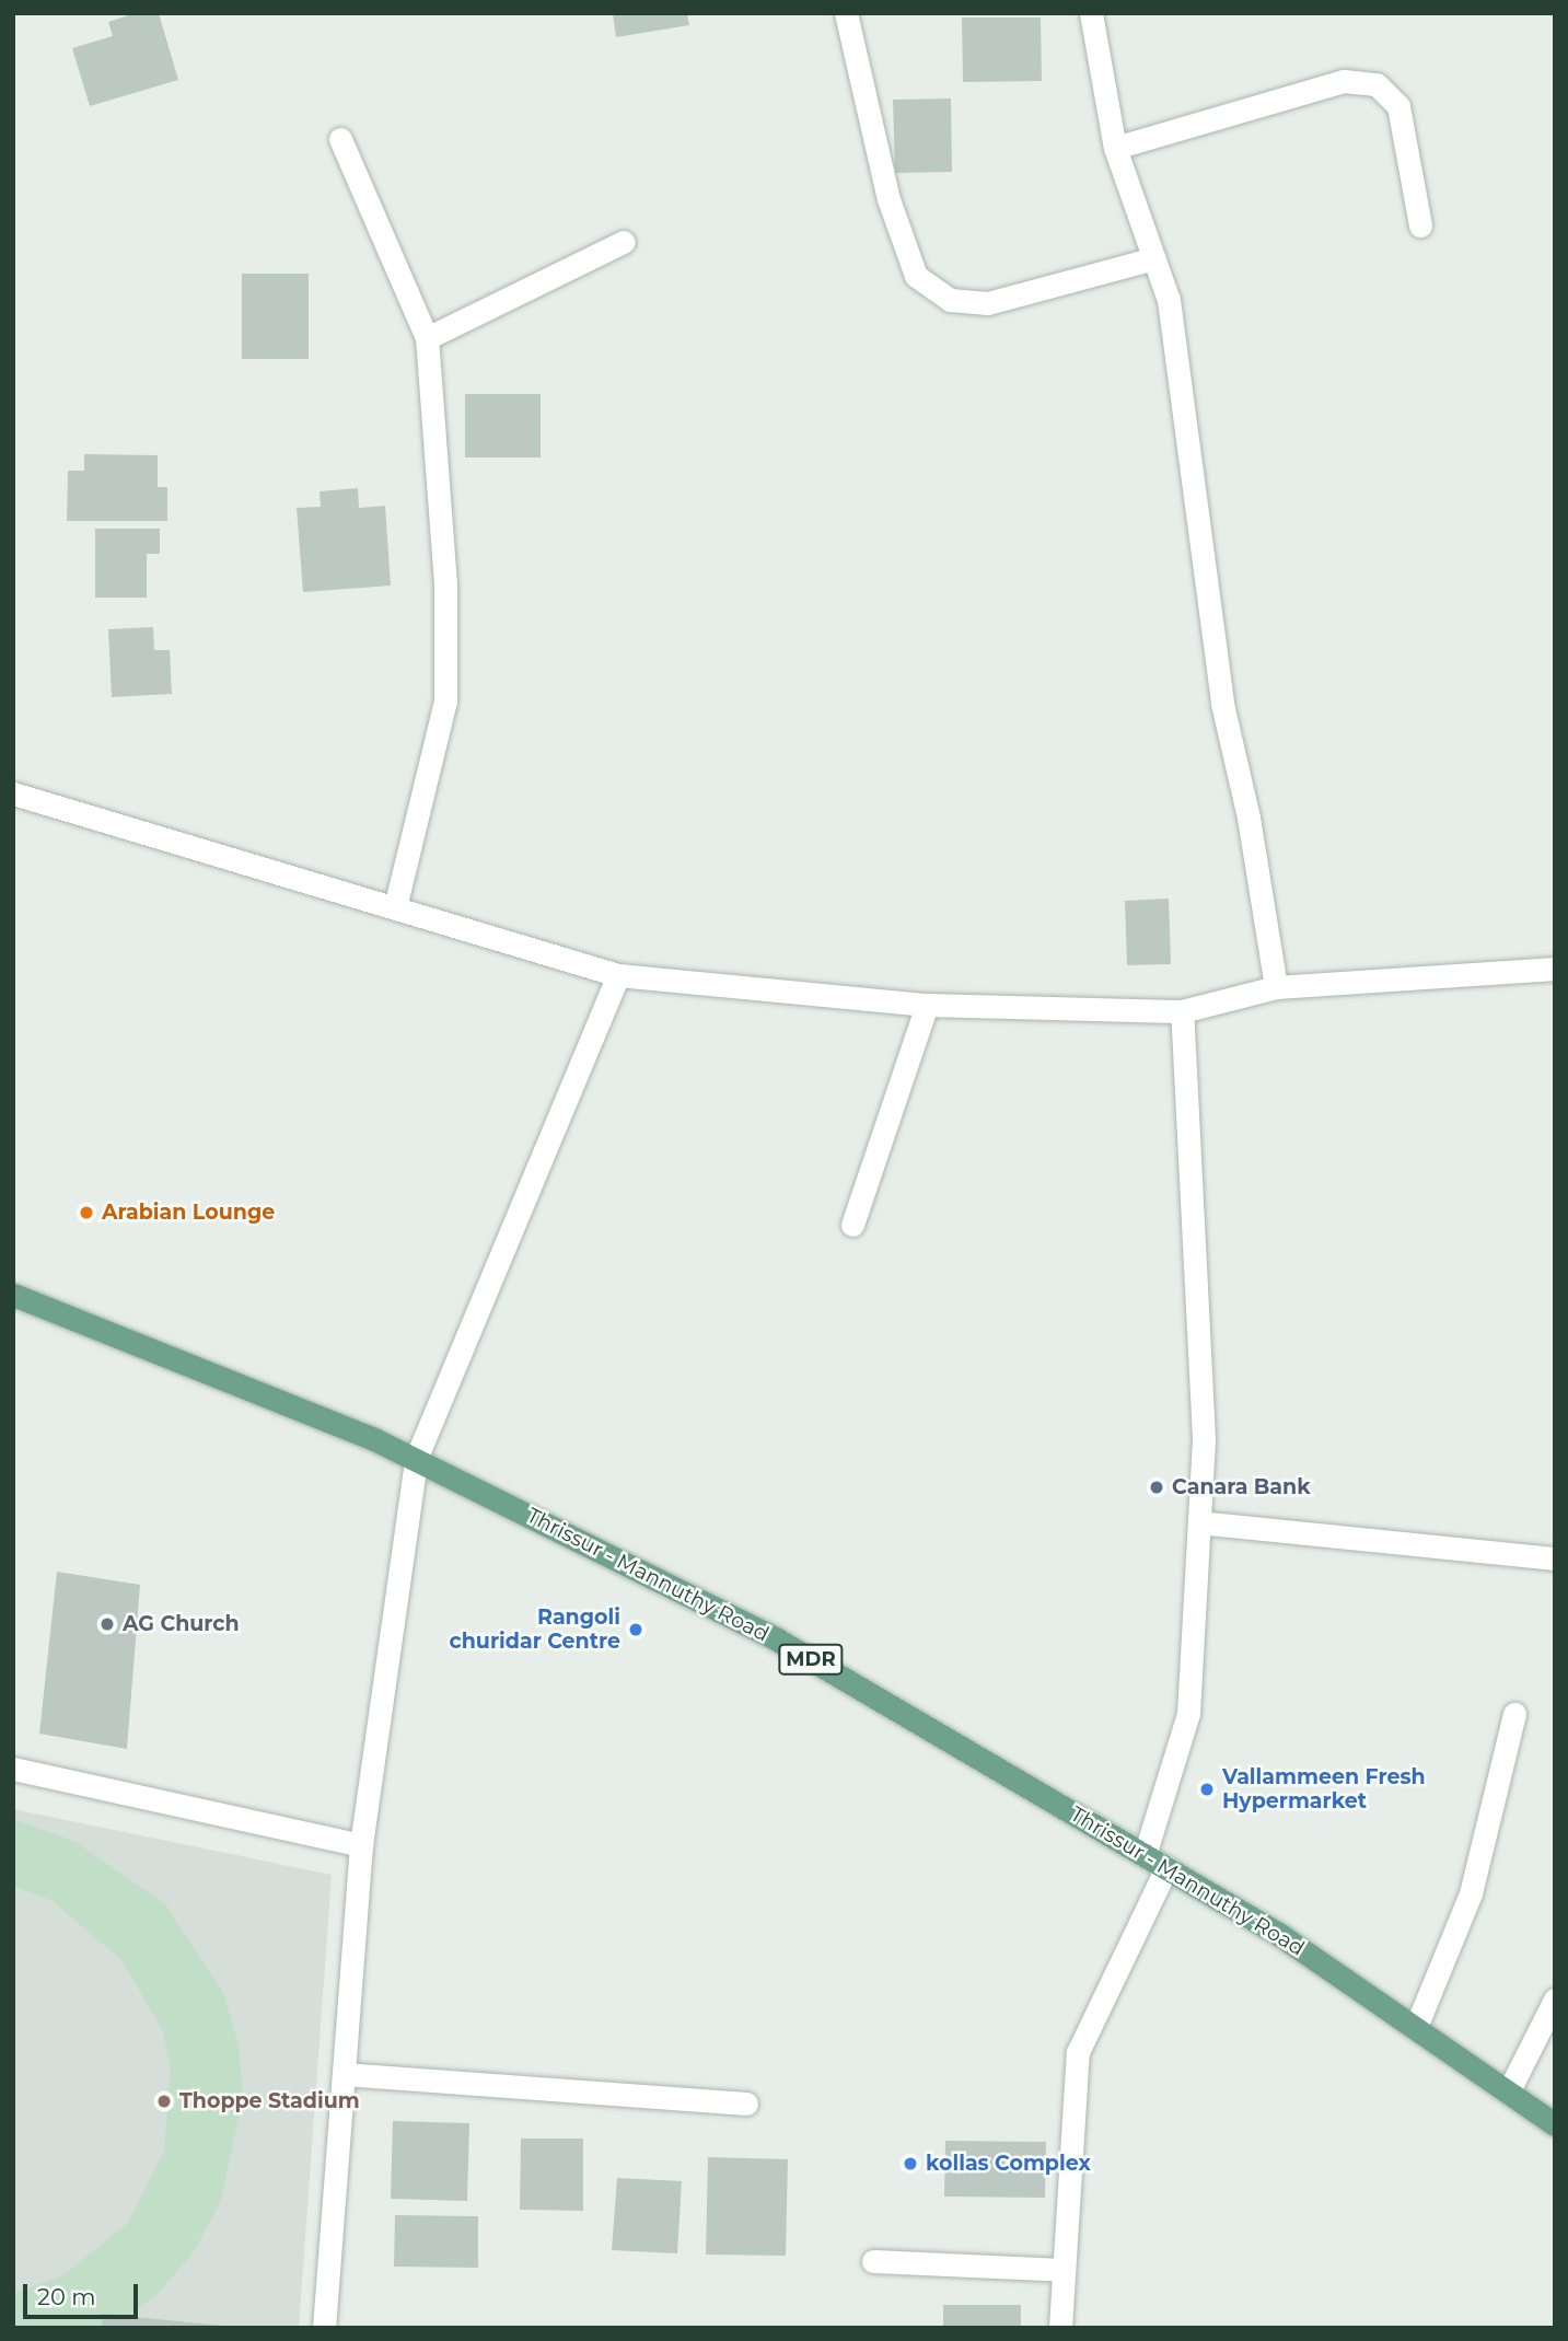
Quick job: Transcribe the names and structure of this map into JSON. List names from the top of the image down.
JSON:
{
  "streets": {
    "main road": ["Thrissur - Mannuthy Road", "MDR"]
  },
  "places": [
    "Arabian Lounge",
    "Canara Bank",
    "AG Church",
    "Rangoli churidar Centre",
    "Vallammeen Fresh Hypermarket",
    "Thoppe Stadium",
    "kollas Complex"
  ],
  "scale_bar": "20 m"
}
